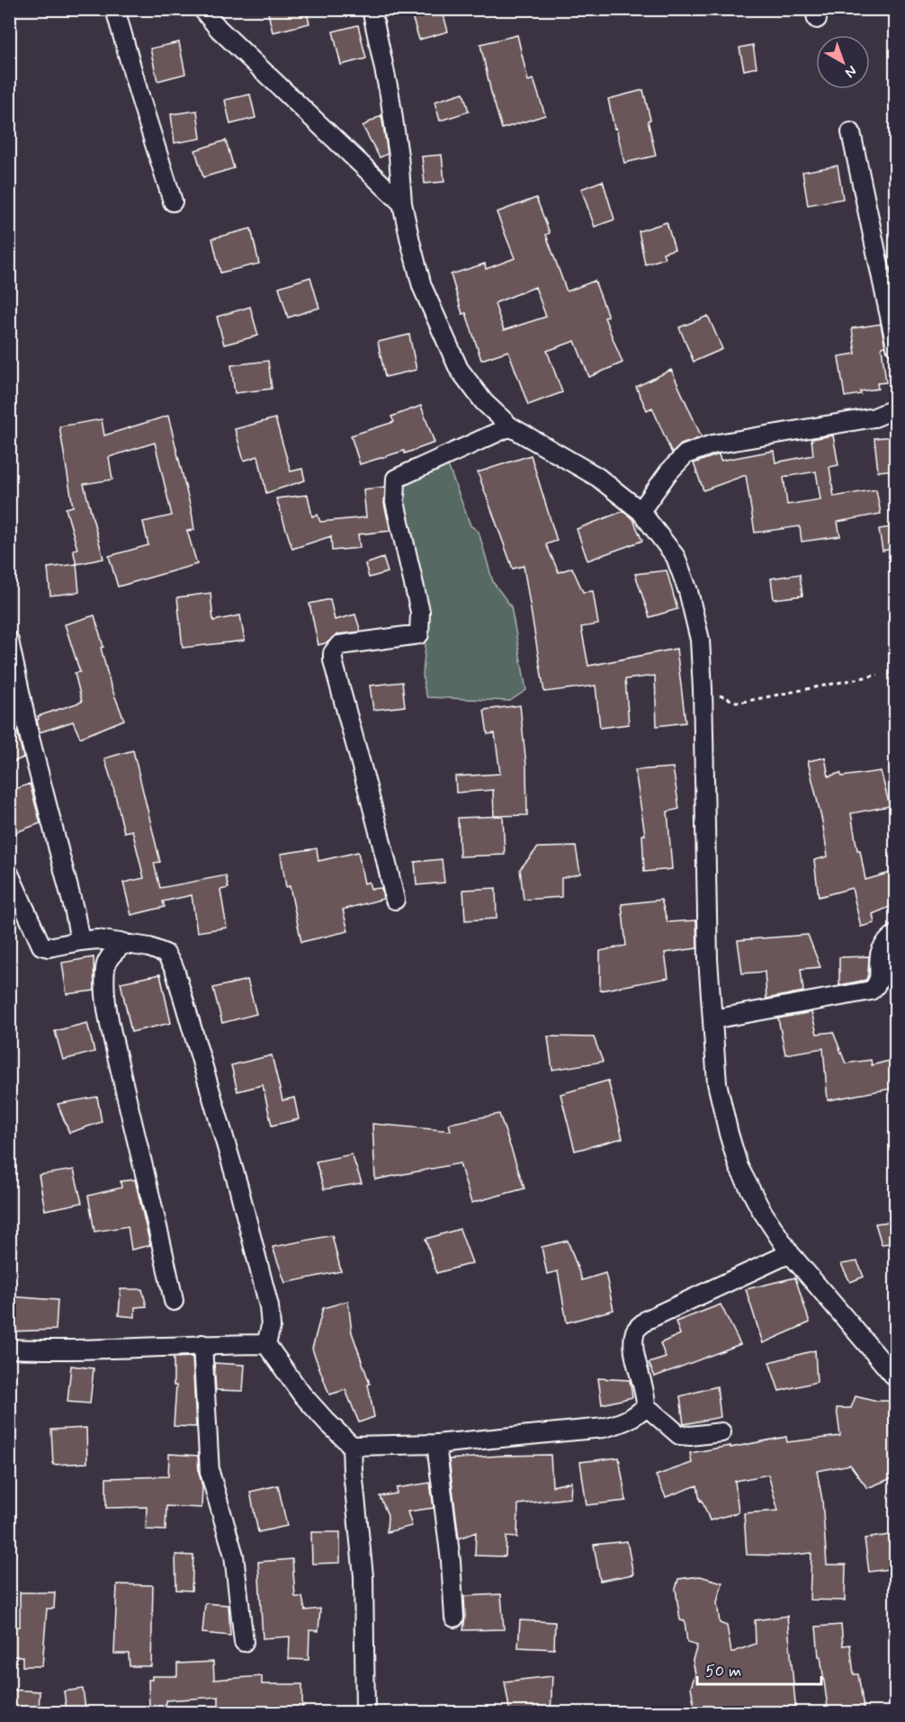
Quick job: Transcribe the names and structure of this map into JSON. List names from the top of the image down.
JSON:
{
  "scale_bar": "50 m",
  "north": "bottom right"
}
